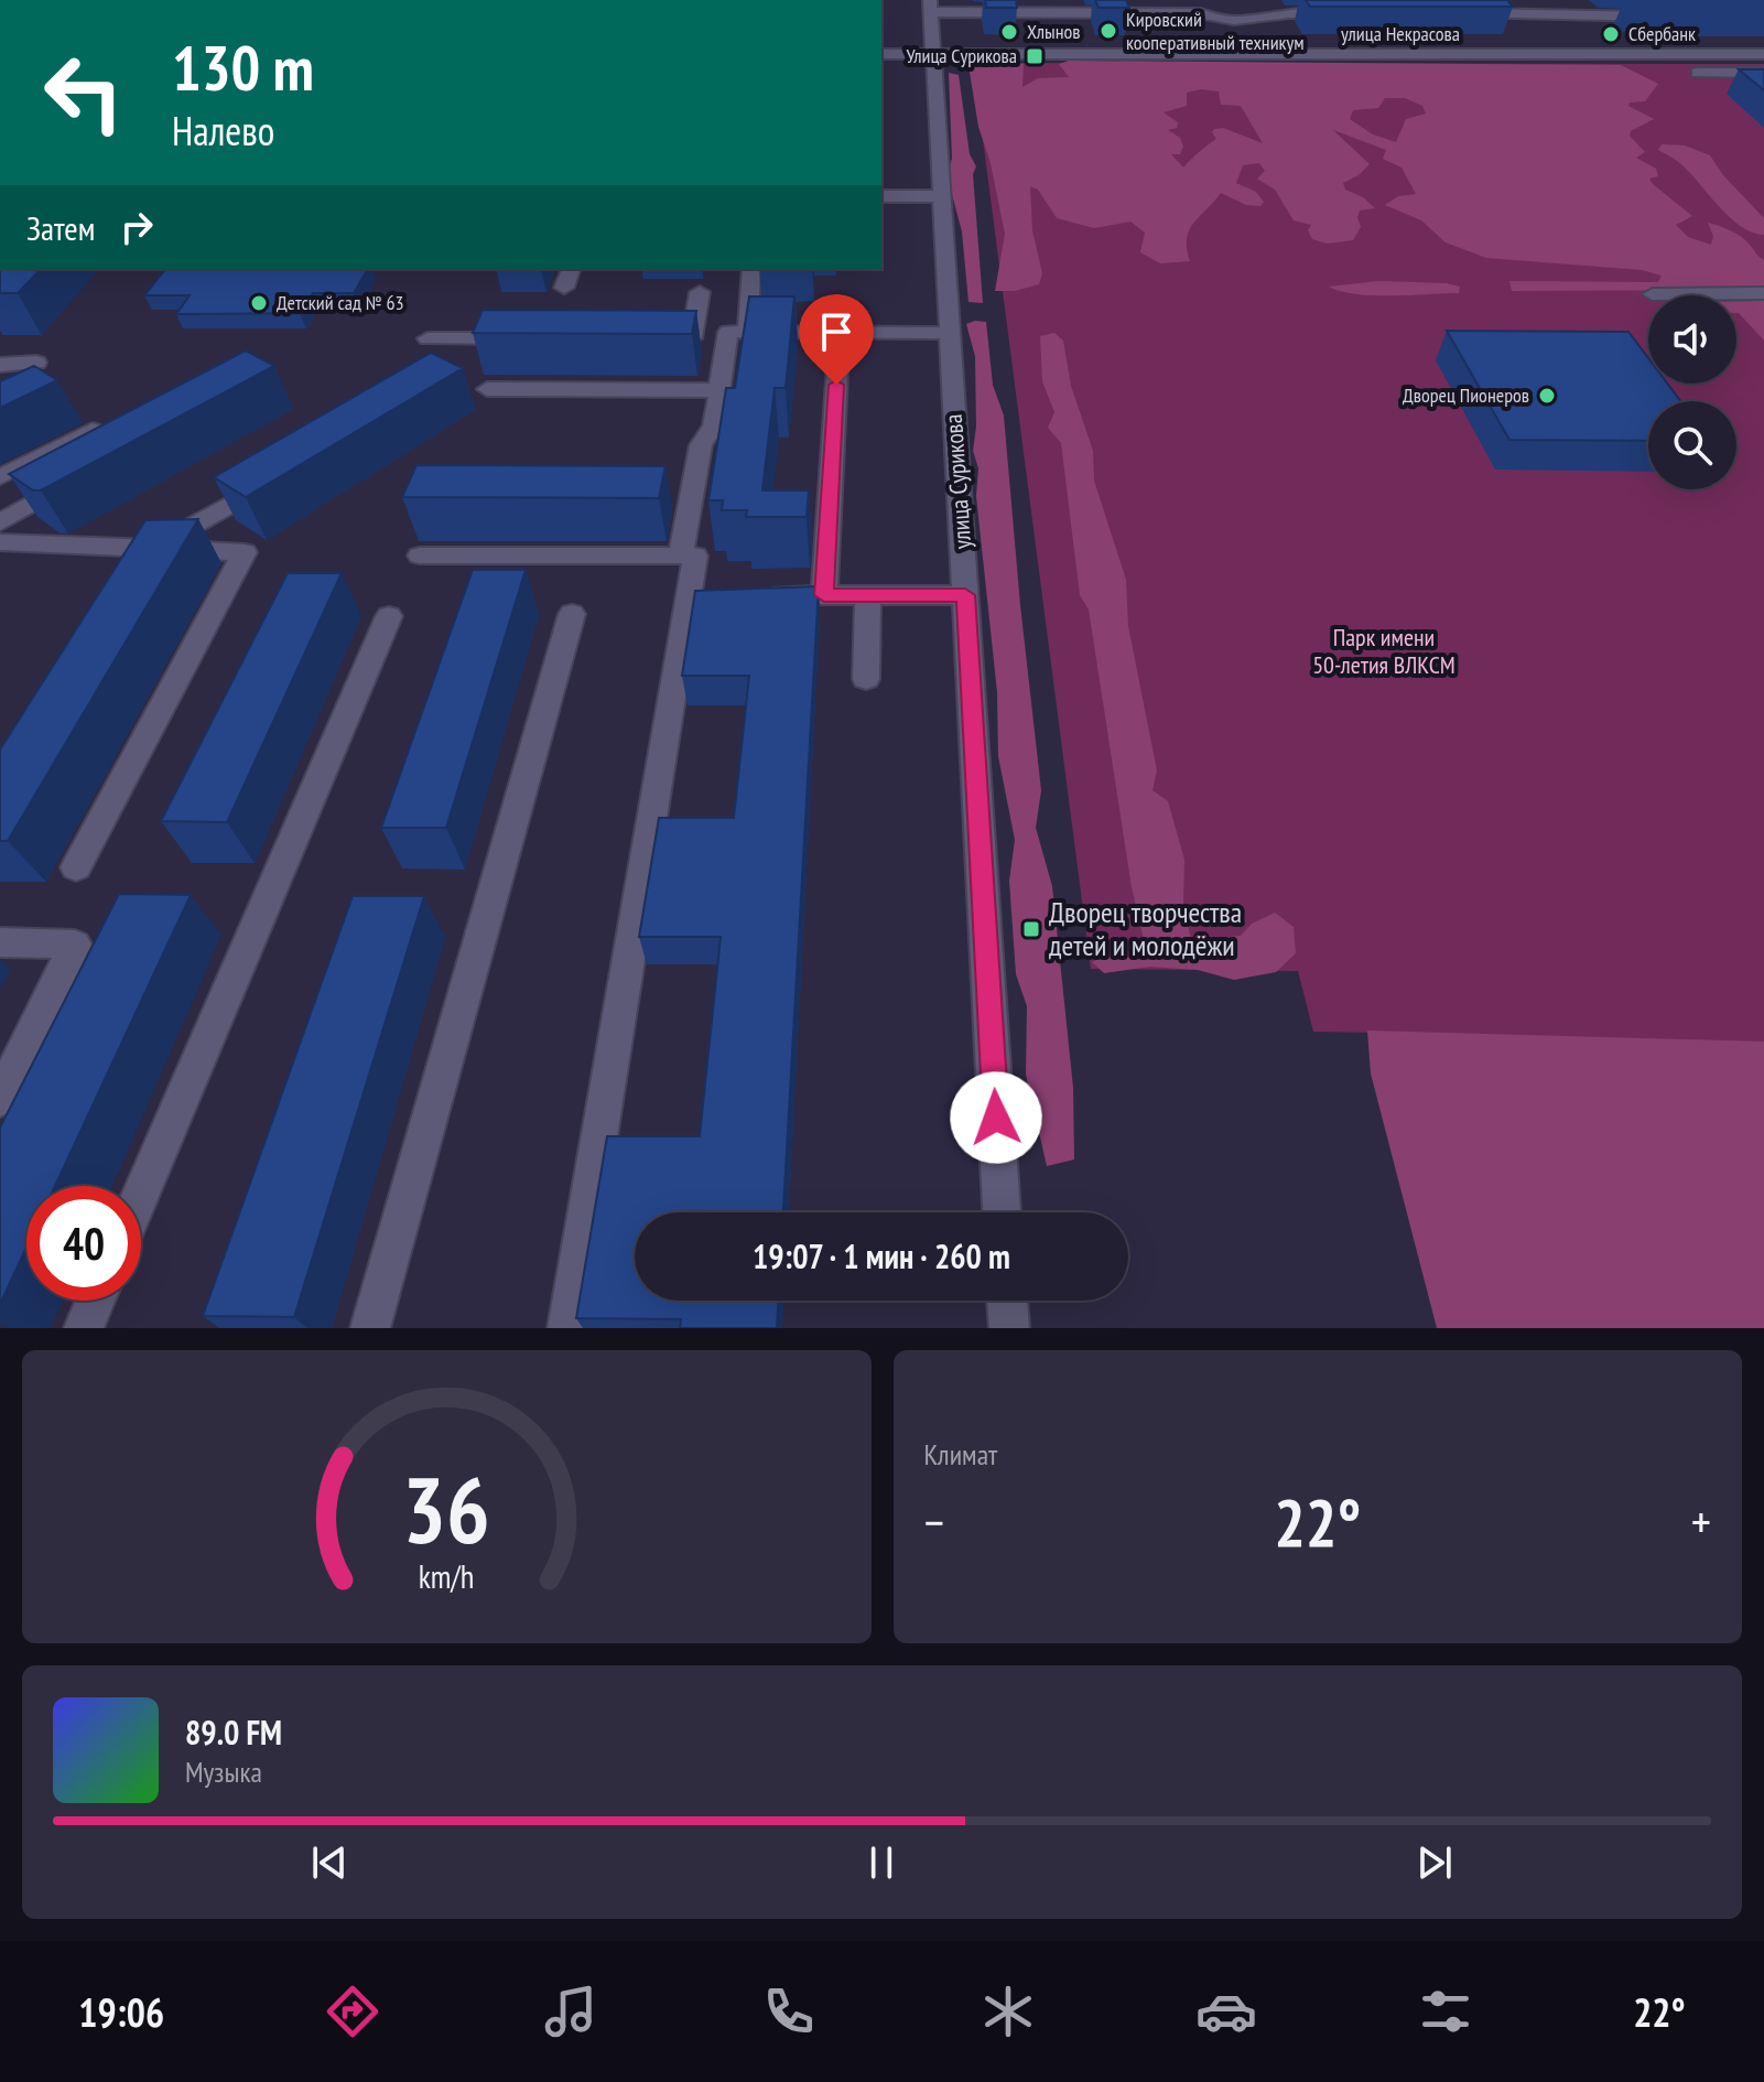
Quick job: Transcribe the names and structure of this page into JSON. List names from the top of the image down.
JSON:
{
  "streets": {
    "street": ["улица Некрасова", "улица Сурикова"]
  },
  "crossings": [
    ["улица Некрасова", "улица Сурикова"]
  ],
  "parks": ["Парк имени 50-летия ВЛКСМ"],
  "places": {
    "other": [
      "Кировский кооперативный техникум",
      "Хлынов",
      "Сбербанк",
      "Детский сад № 63",
      "Дворец Пионеров"
    ],
    "transit": ["Улица Сурикова", "Дворец творчества детей и молодёжи"]
  },
  "page": {
    "turn": ["130 m", "Налево"],
    "then": "Затем",
    "limit": "40",
    "trip": "19:07 · 1 мин · 260 m",
    "tile": "Климат",
    "heat": ["−", "22°", "+"],
    "song": ["89.0 FM", "Музыка"],
    "tabs": ["19:06", "22°"],
    "gauge": ["36", "km/h"]
  }
}
